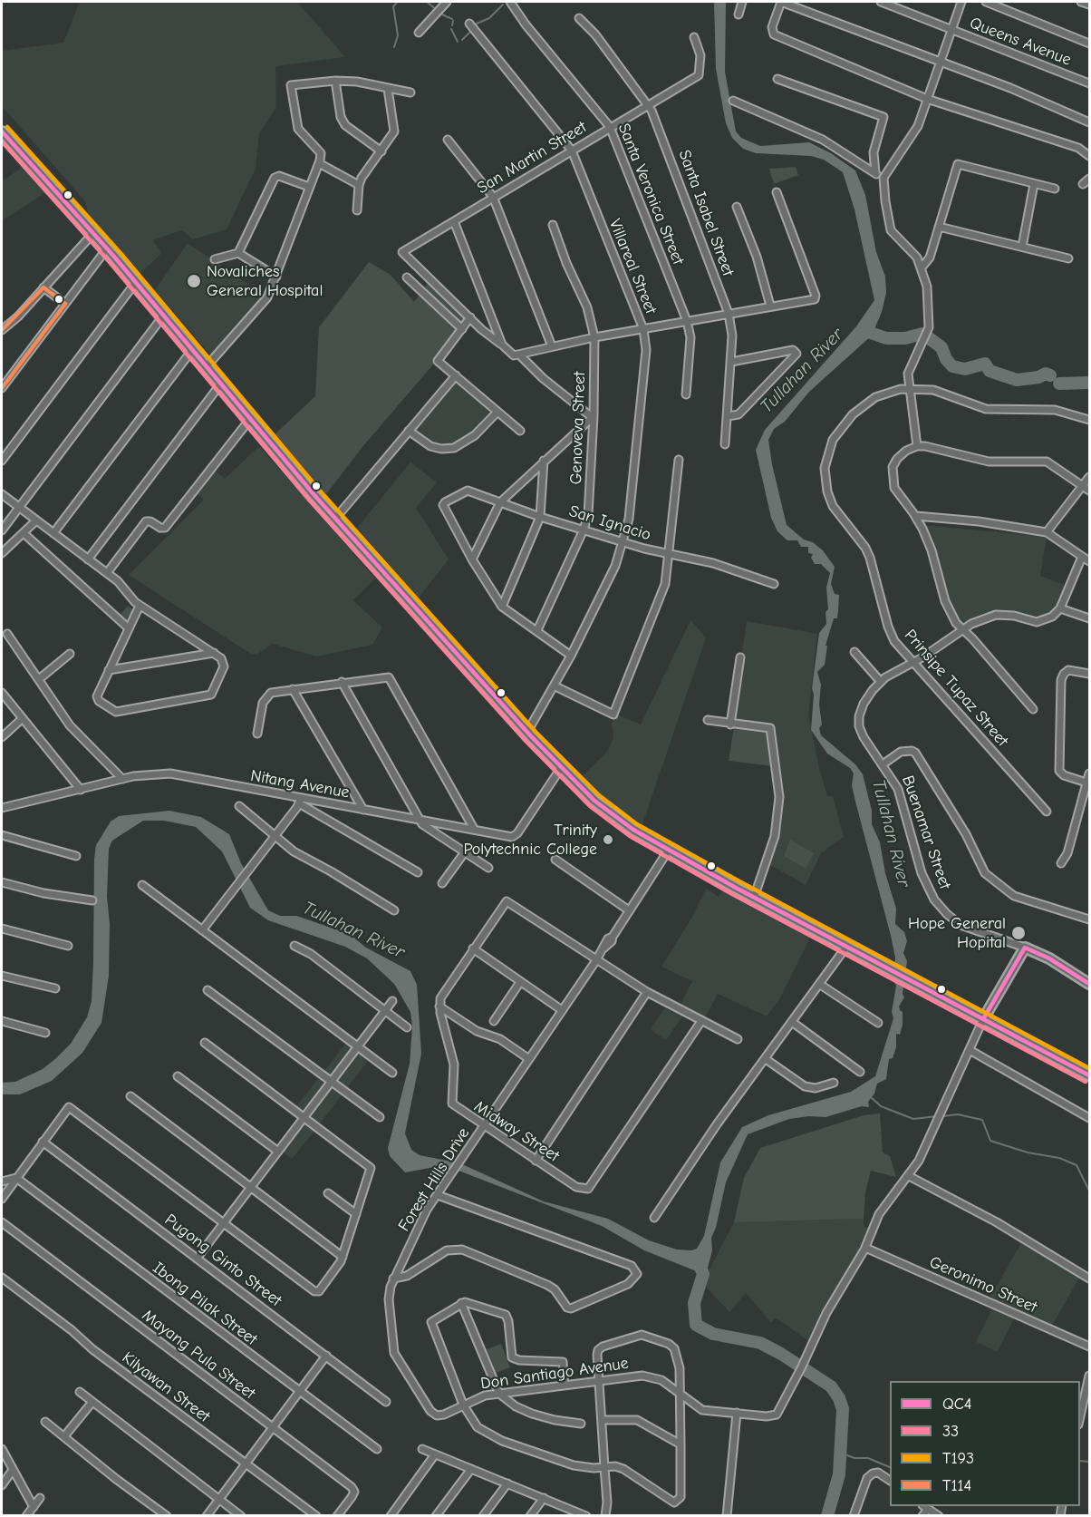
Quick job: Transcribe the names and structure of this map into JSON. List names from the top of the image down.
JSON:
{
  "streets": {
    "main road": ["Buenamar Street"],
    "street": [
      "Queens Avenue",
      "San Martin Street",
      "Santa Veronica Street",
      "Santa Isabel Street",
      "Villareal Street",
      "Genoveva Street",
      "San Ignacio",
      "Prinsipe Tupaz Street",
      "Nitang Avenue",
      "Midway Street",
      "Forest Hills Drive",
      "Pugong Ginto Street",
      "Geronimo Street",
      "Ibong Pilak Street",
      "Mayang Pula Street",
      "Don Santiago Avenue",
      "Kilyawan Street"
    ]
  },
  "crossings": [
    ["San Martin Street", "Santa Veronica Street"],
    ["San Martin Street", "Santa Isabel Street"],
    ["San Martin Street", "Villareal Street"],
    ["Villareal Street", "San Ignacio"],
    ["Genoveva Street", "San Ignacio"],
    ["Prinsipe Tupaz Street", "Buenamar Street"],
    ["Midway Street", "Forest Hills Drive"],
    ["Forest Hills Drive", "Don Santiago Avenue"],
    ["Geronimo Street", "Don Santiago Avenue"]
  ],
  "water": ["Tullahan River"],
  "places": ["Novaliches General Hospital", "Trinity Polytechnic College", "Hope General Hopital"],
  "lines": [
    "transit line T193",
    "transit line QC4",
    "transit line 33",
    "transit line T114"
  ],
  "legend": [
    "QC4",
    "33",
    "T193",
    "T114"
  ]
}
